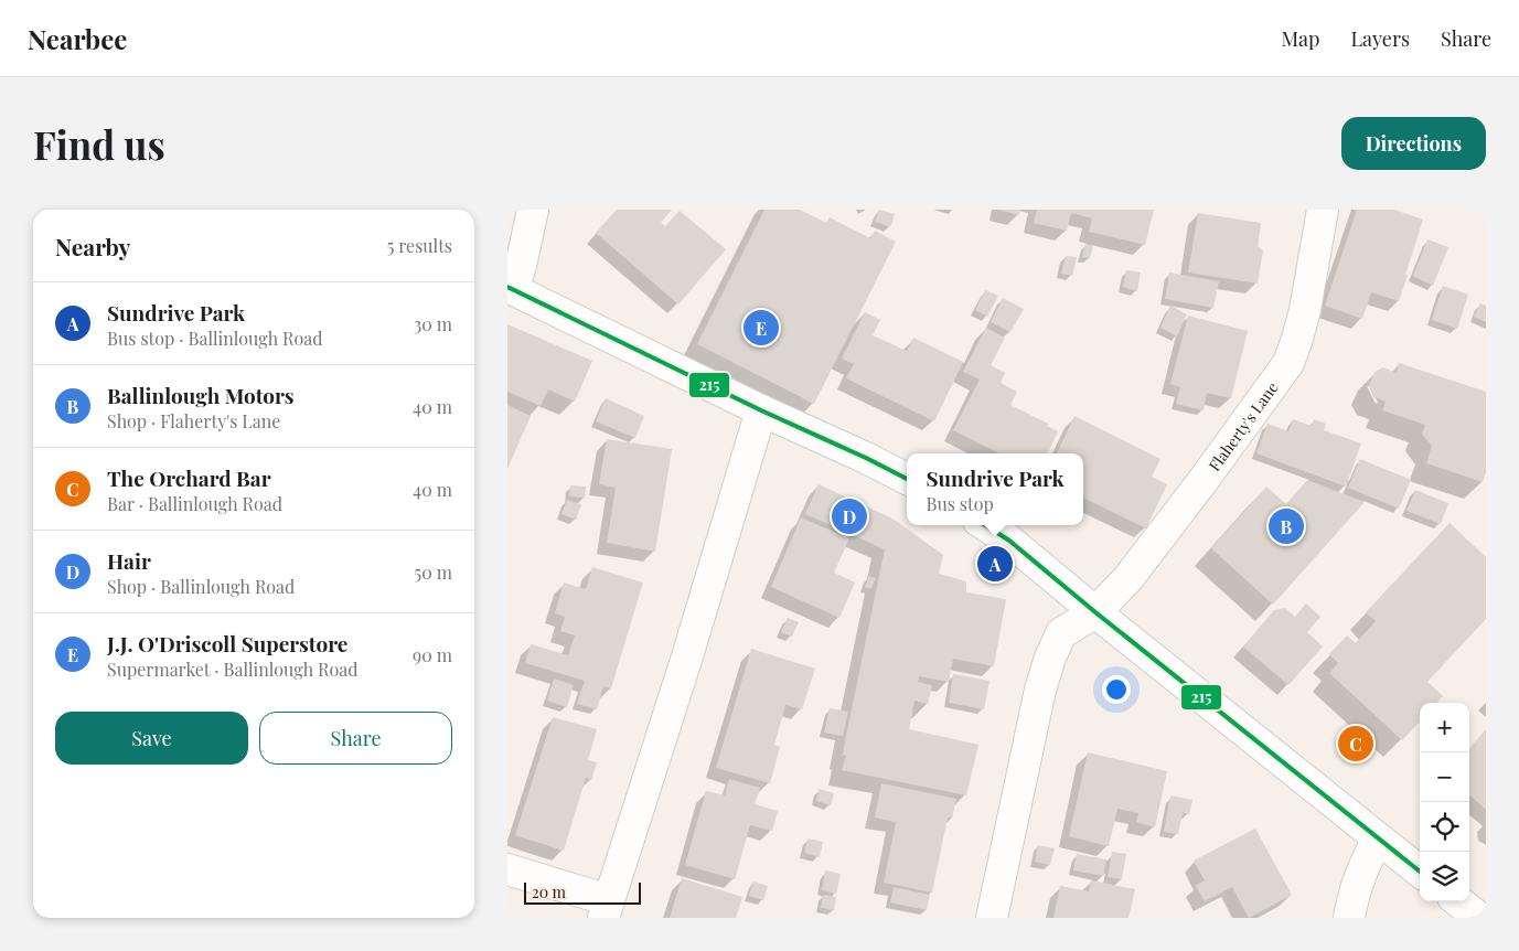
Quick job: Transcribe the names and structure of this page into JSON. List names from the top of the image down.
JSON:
{
  "streets": {
    "street": ["Flaherty's Lane"]
  },
  "lines": ["transit line 215"],
  "scale_bar": "20 m",
  "page": {
    "header": "Nearbee",
    "nav": ["Map", "Layers", "Share"],
    "buttons": [
      "Directions",
      ["Save", "Share"]
    ],
    "title": "Find us",
    "heading": ["Nearby", "5 results"],
    "list": [
      {
        "mark": "A",
        "name": "Sundrive Park",
        "note": "Bus stop · Ballinlough Road",
        "value": "30 m"
      },
      {
        "mark": "B",
        "name": "Ballinlough Motors",
        "note": "Shop · Flaherty's Lane",
        "value": "40 m"
      },
      {
        "mark": "C",
        "name": "The Orchard Bar",
        "note": "Bar · Ballinlough Road",
        "value": "40 m"
      },
      {
        "mark": "D",
        "name": "Hair",
        "note": "Shop · Ballinlough Road",
        "value": "50 m"
      },
      {
        "mark": "E",
        "name": "J.J. O'Driscoll Superstore",
        "note": "Supermarket · Ballinlough Road",
        "value": "90 m"
      }
    ],
    "pins": [
      "E",
      "D",
      "B",
      "A",
      "C"
    ],
    "popup": ["Sundrive Park", "Bus stop"],
    "map_buttons": ["+", "−"],
    "scale": "20 m"
  }
}
